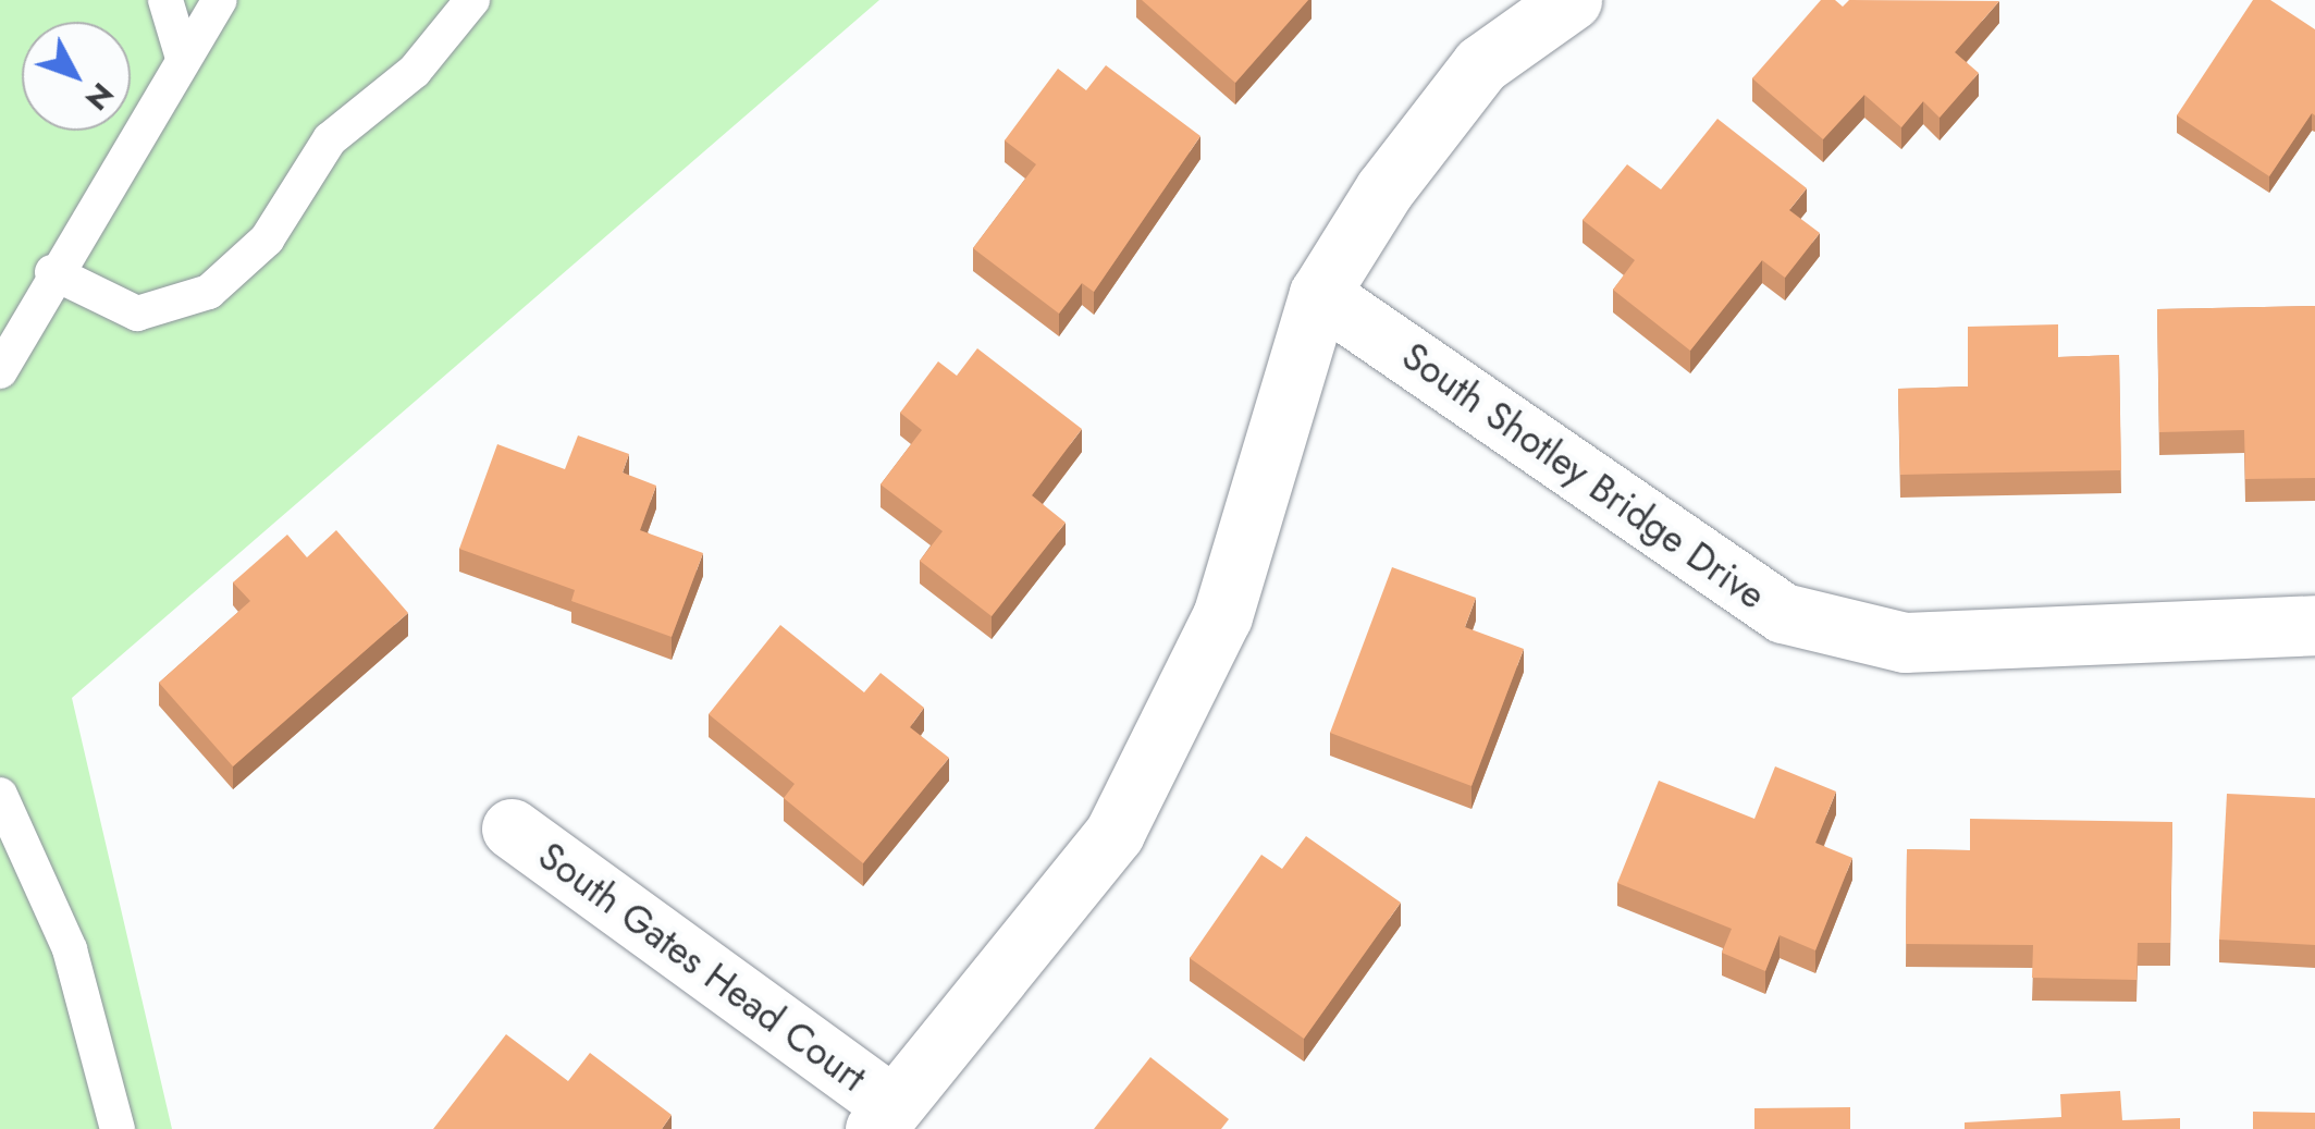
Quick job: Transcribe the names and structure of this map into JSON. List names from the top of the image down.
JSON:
{
  "streets": {
    "street": ["South Shotley Bridge Drive", "South Gates Head Court"]
  },
  "north": "bottom right"
}
